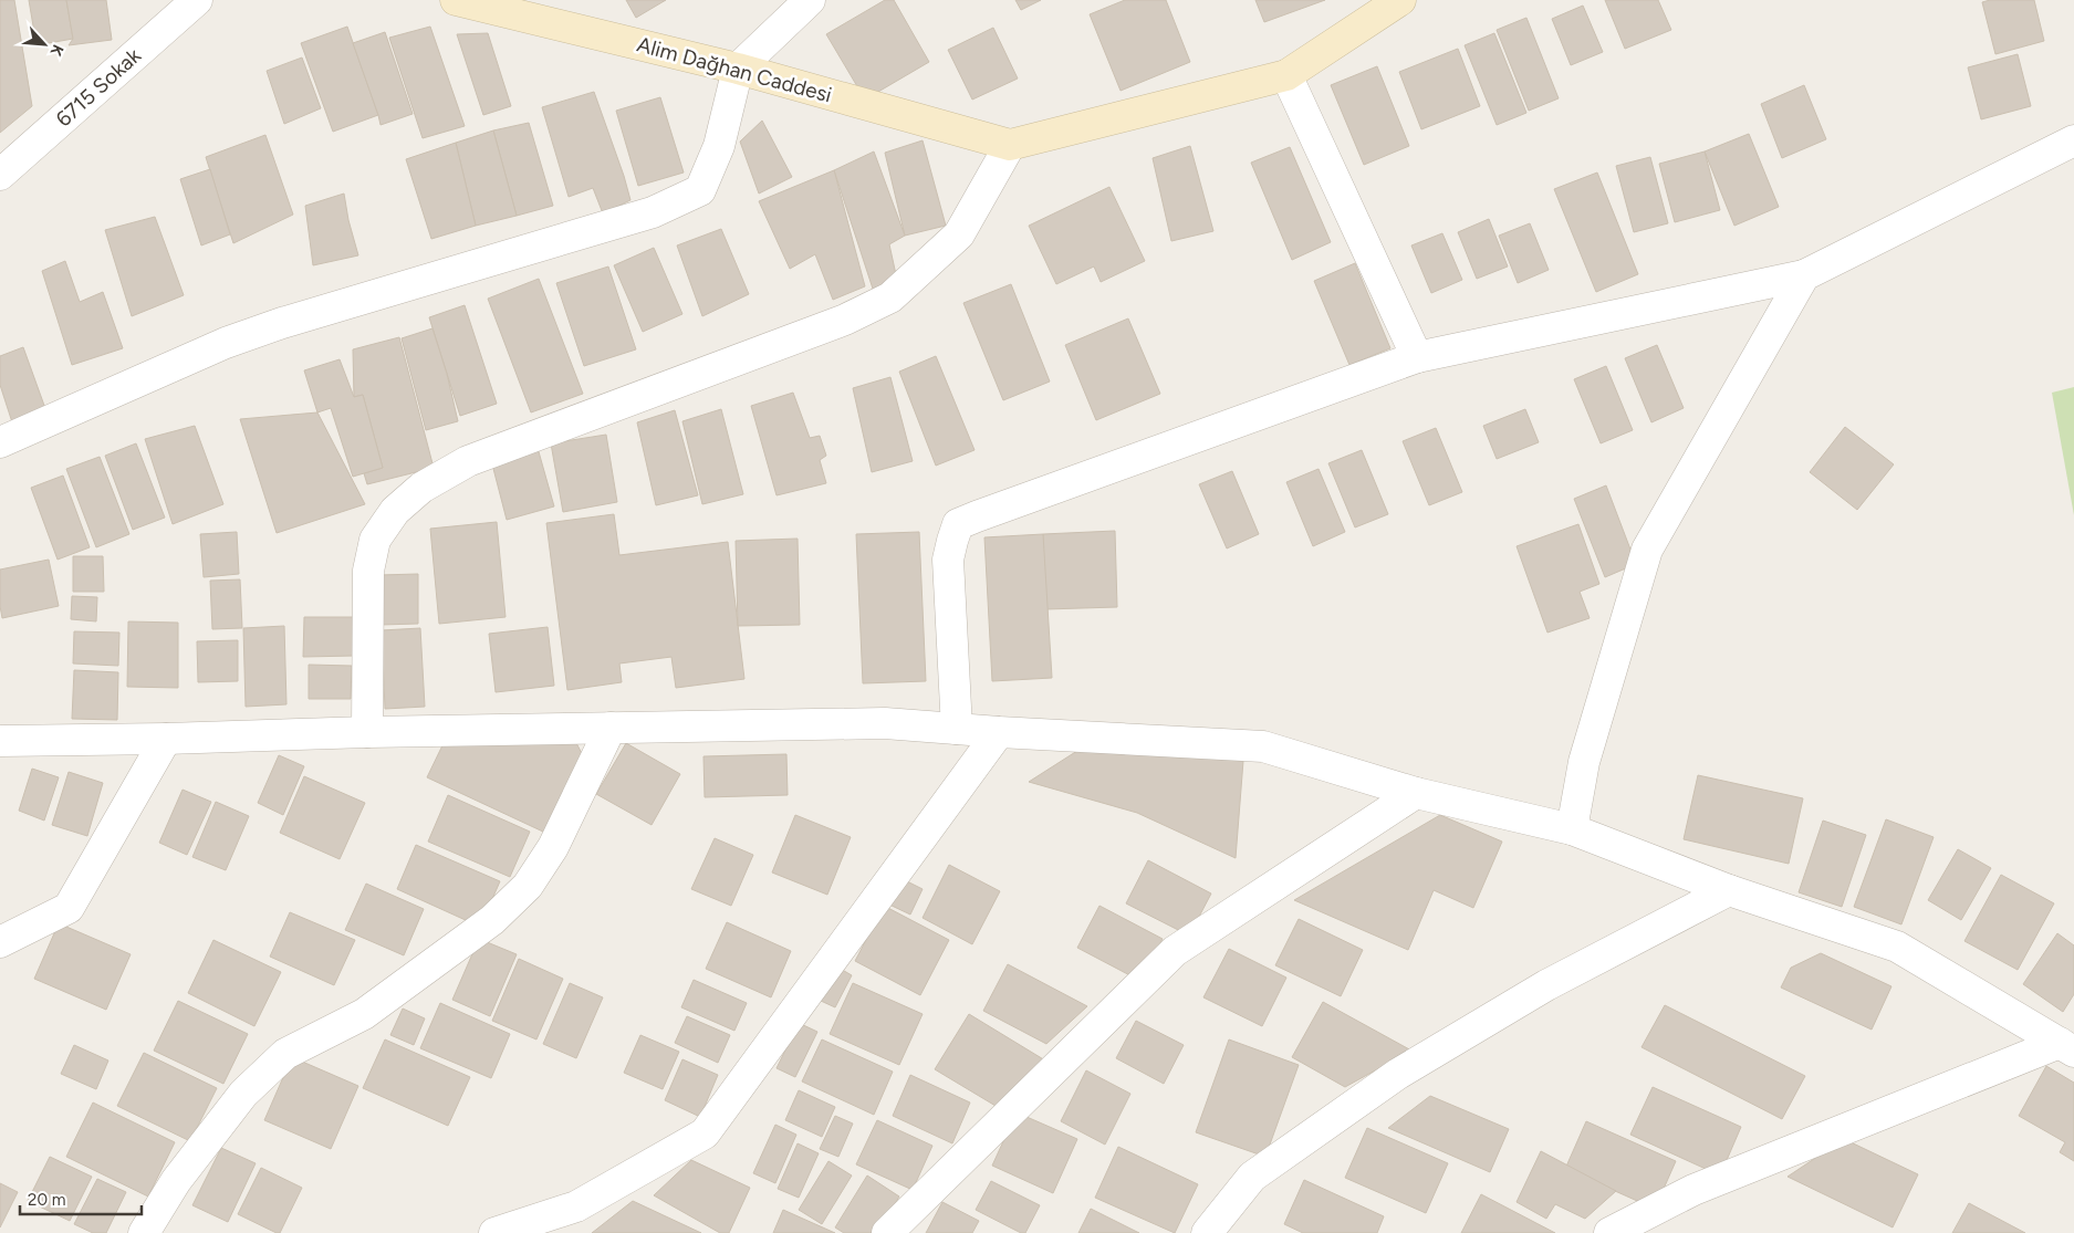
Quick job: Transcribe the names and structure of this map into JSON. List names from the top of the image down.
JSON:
{
  "streets": {
    "street": ["Alim Dağhan Caddesi", "6715 Sokak"]
  },
  "scale_bar": "20 m",
  "north": "bottom right"
}
